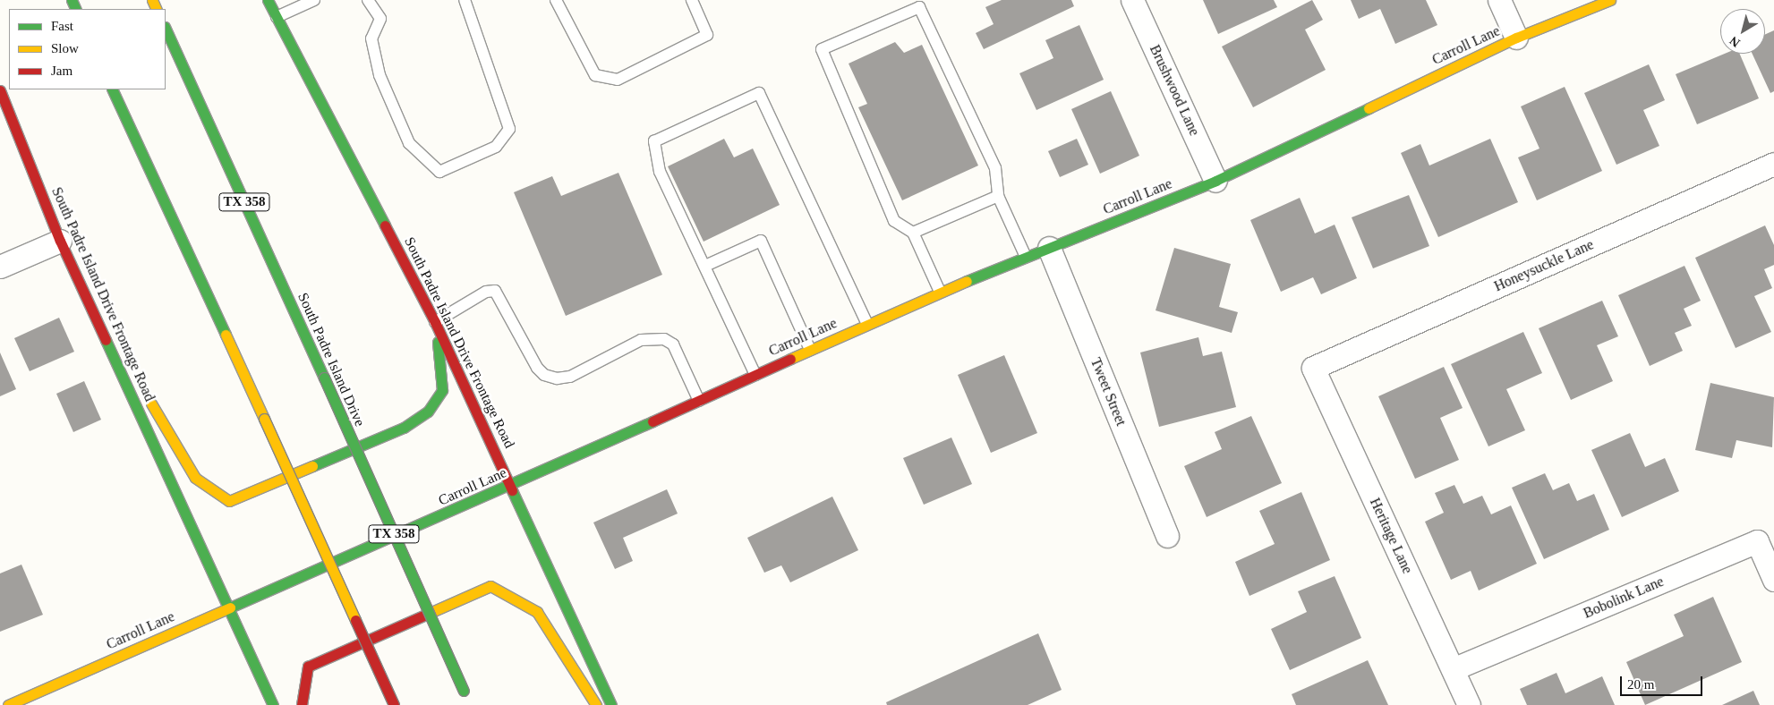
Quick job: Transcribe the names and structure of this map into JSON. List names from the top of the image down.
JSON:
{
  "streets": {
    "main road": [
      "Carroll Lane",
      "TX 358",
      "South Padre Island Drive Frontage Road",
      "South Padre Island Drive"
    ],
    "street": [
      "Brushwood Lane",
      "Honeysuckle Lane",
      "Tweet Street",
      "Heritage Lane",
      "Bobolink Lane"
    ]
  },
  "crossings": [
    ["Carroll Lane", "Brushwood Lane"],
    ["Carroll Lane", "South Padre Island Drive Frontage Road"],
    ["Carroll Lane", "Tweet Street"],
    ["Honeysuckle Lane", "Heritage Lane"],
    ["Heritage Lane", "Bobolink Lane"]
  ],
  "legend": ["Fast", "Slow", "Jam"],
  "scale_bar": "20 m",
  "north": "bottom left"
}
